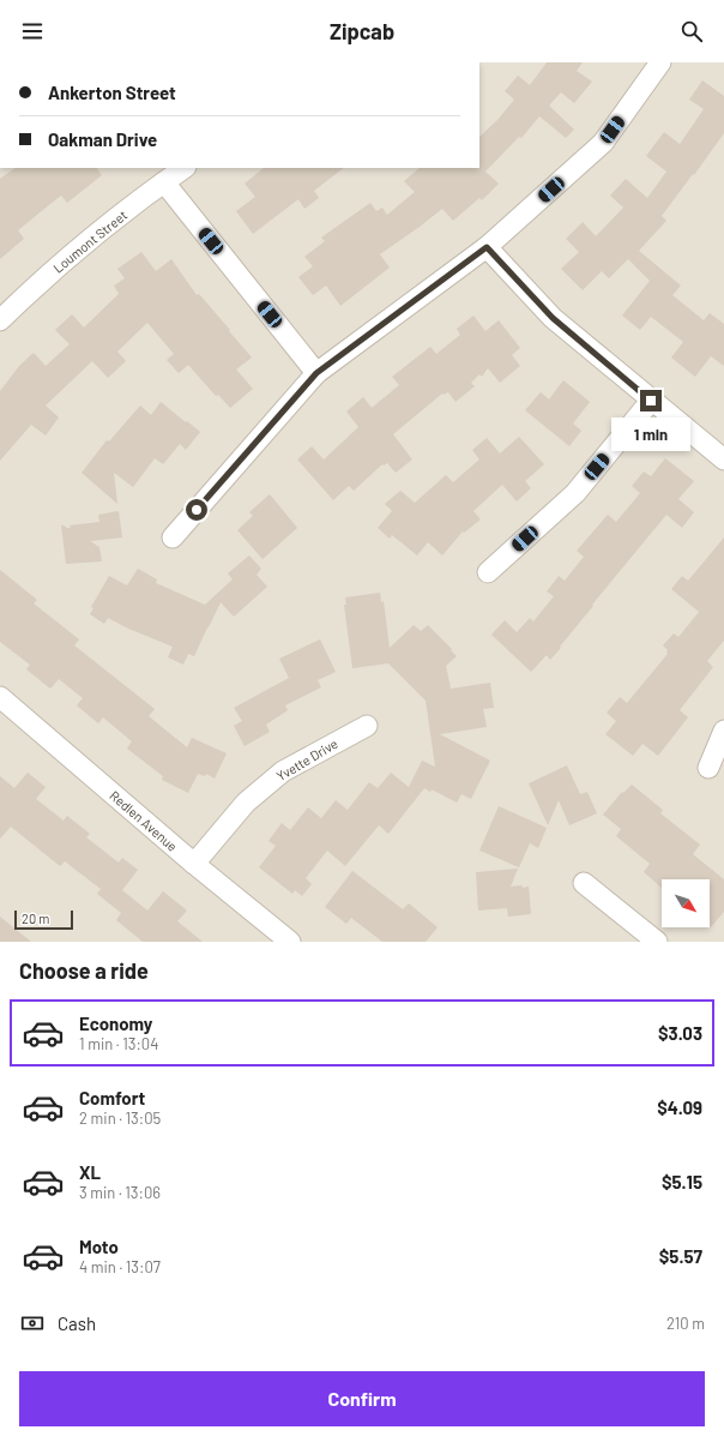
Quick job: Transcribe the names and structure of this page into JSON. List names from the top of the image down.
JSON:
{
  "streets": {
    "street": ["Loumont Street", "Yvette Drive", "Redlen Avenue"]
  },
  "crossings": [
    ["Yvette Drive", "Redlen Avenue"]
  ],
  "scale_bar": "20 m",
  "north": "bottom right",
  "page": {
    "header": "Zipcab",
    "banner": ["Ankerton Street", "Oakman Drive"],
    "bubble": "1 min",
    "scale": "20 m",
    "heading": "Choose a ride",
    "list": [
      {
        "name": "Economy",
        "note": "1 min · 13:04",
        "value": "$3.03"
      },
      {
        "name": "Comfort",
        "note": "2 min · 13:05",
        "value": "$4.09"
      },
      {
        "name": "XL",
        "note": "3 min · 13:06",
        "value": "$5.15"
      },
      {
        "name": "Moto",
        "note": "4 min · 13:07",
        "value": "$5.57"
      }
    ],
    "pay": ["Cash", "210 m"],
    "buttons": "Confirm"
  }
}
